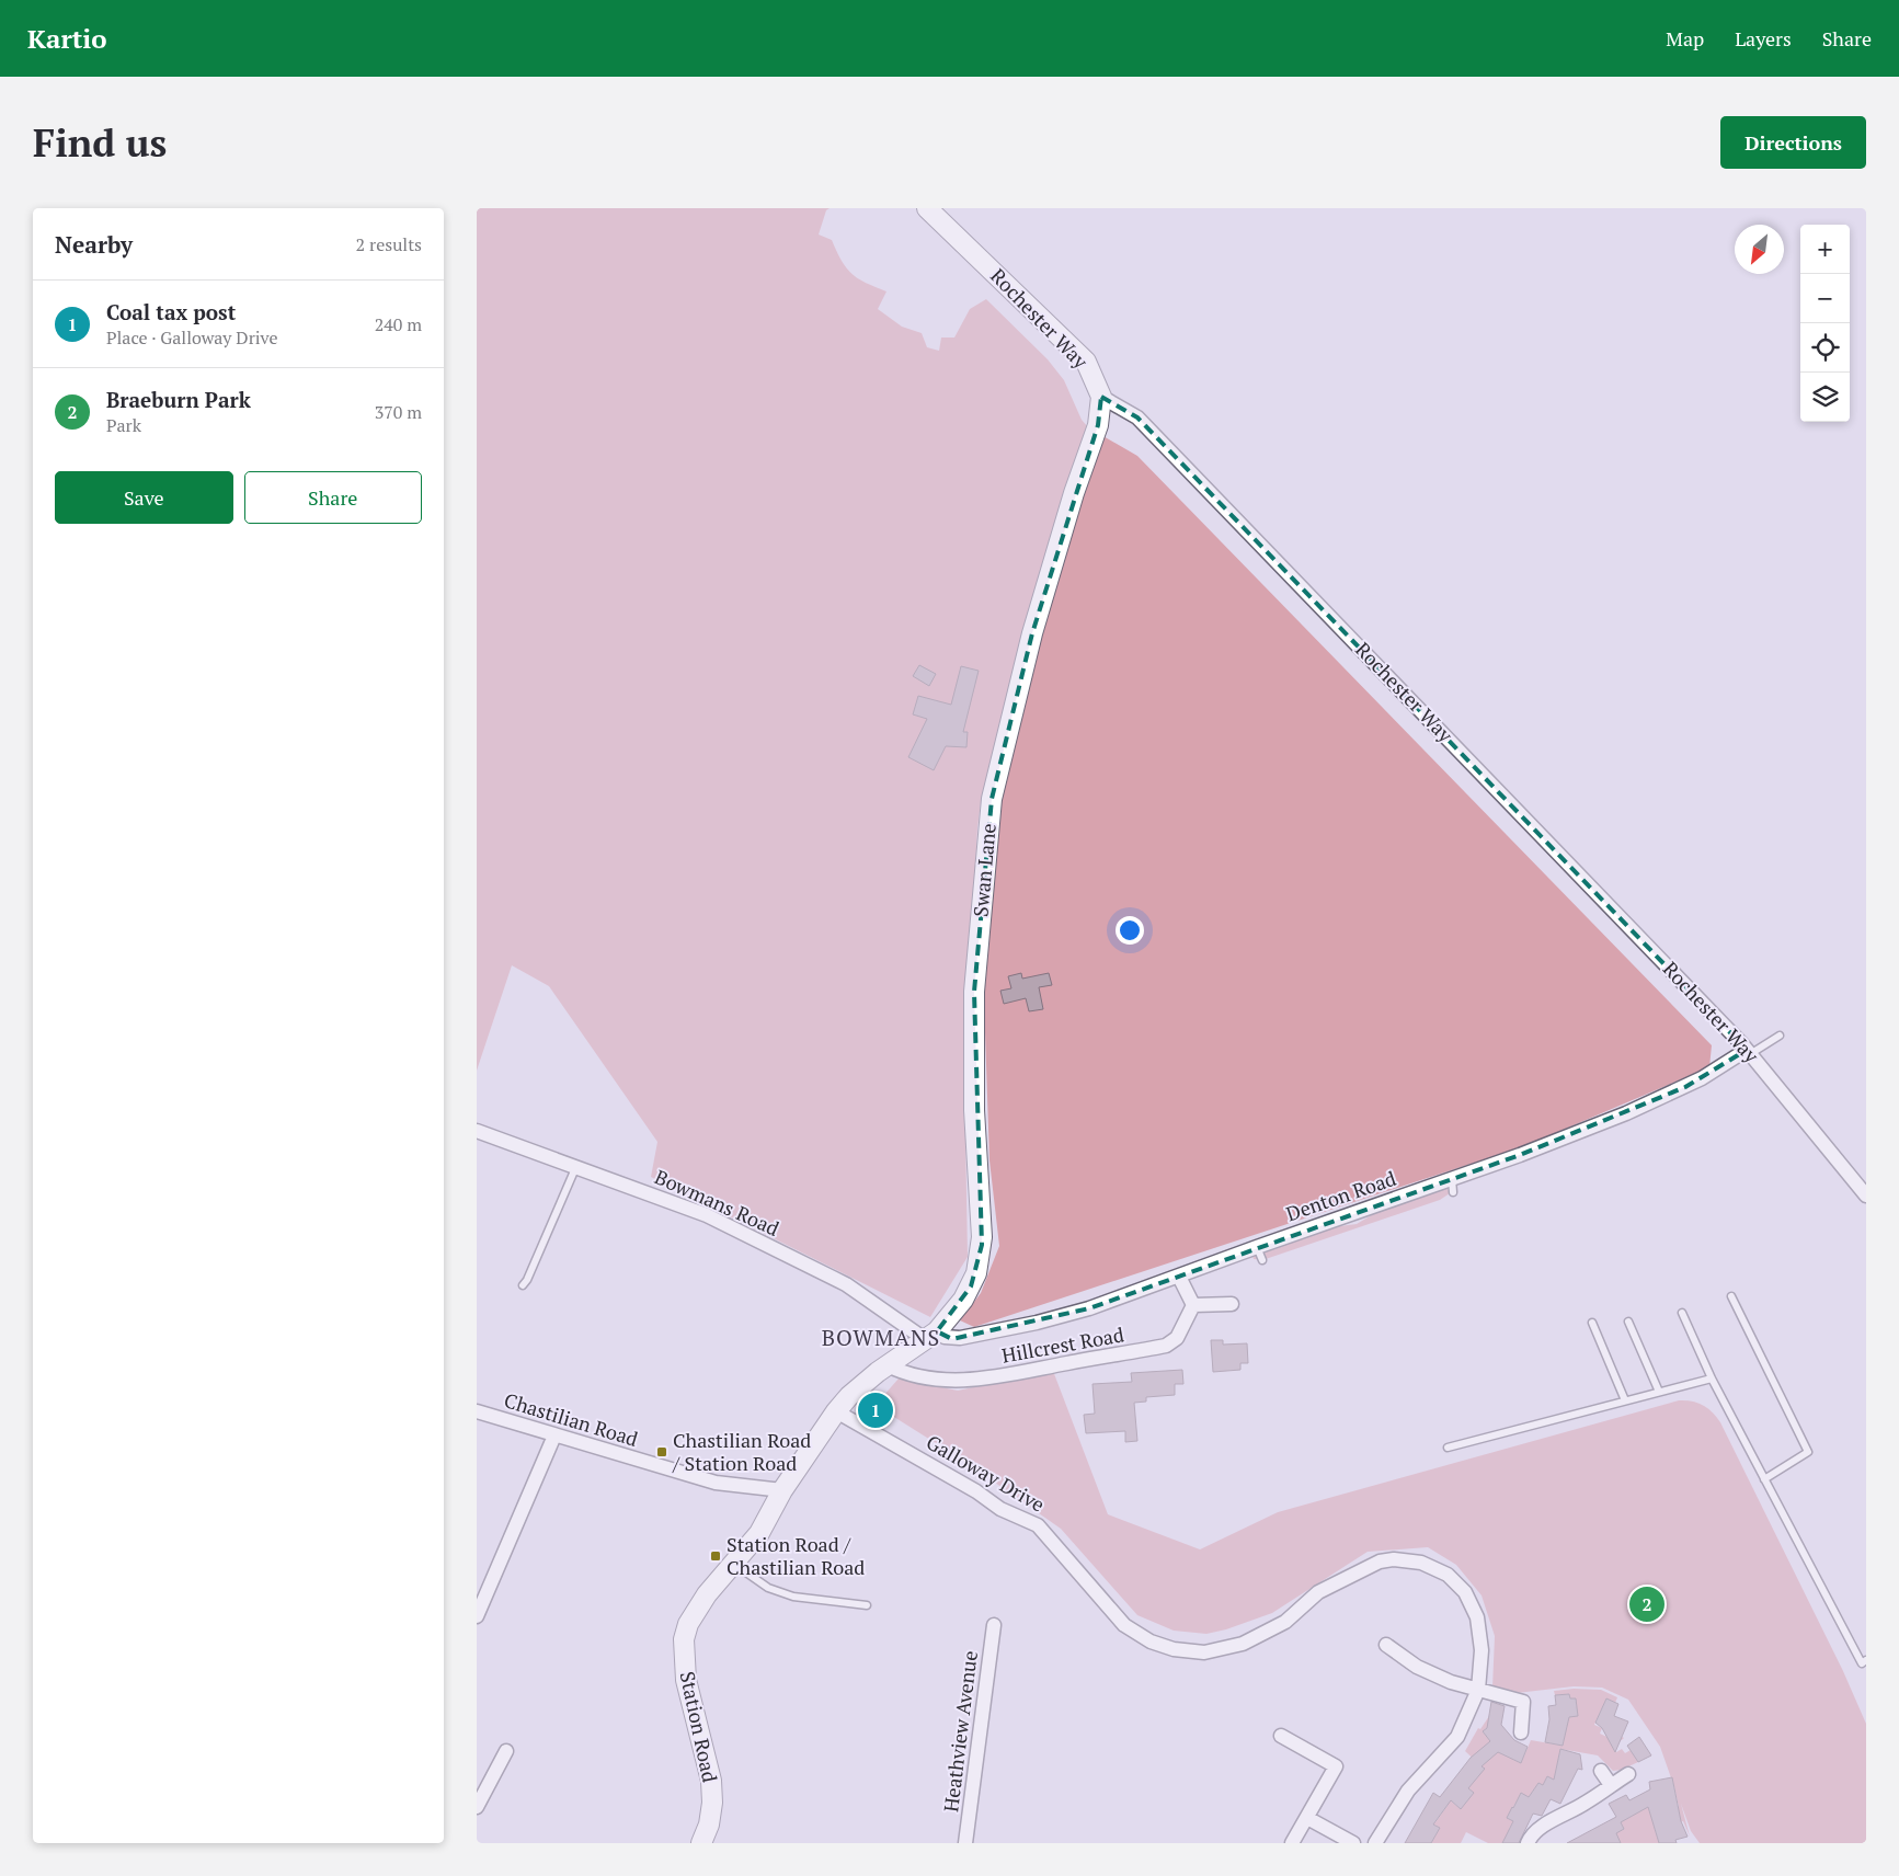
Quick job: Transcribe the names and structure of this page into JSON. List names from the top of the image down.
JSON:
{
  "streets": {
    "street": [
      "Rochester Way",
      "Swan Lane",
      "Denton Road",
      "Bowmans Road",
      "Hillcrest Road",
      "Chastilian Road",
      "Galloway Drive",
      "Station Road",
      "Heathview Avenue"
    ]
  },
  "crossings": [
    ["Rochester Way", "Swan Lane"],
    ["Rochester Way", "Denton Road"],
    ["Swan Lane", "Denton Road"],
    ["Swan Lane", "Bowmans Road"],
    ["Swan Lane", "Station Road"],
    ["Denton Road", "Bowmans Road"],
    ["Denton Road", "Station Road"],
    ["Bowmans Road", "Station Road"],
    ["Hillcrest Road", "Station Road"],
    ["Chastilian Road", "Station Road"],
    ["Galloway Drive", "Station Road"]
  ],
  "districts": ["BOWMANS"],
  "places": {
    "transit": ["Chastilian Road / Station Road", "Station Road / Chastilian Road"]
  },
  "north": "bottom left",
  "page": {
    "header": "Kartio",
    "nav": ["Map", "Layers", "Share"],
    "buttons": [
      "Directions",
      ["Save", "Share"]
    ],
    "title": "Find us",
    "heading": ["Nearby", "2 results"],
    "map_buttons": ["+", "−"],
    "list": [
      {
        "mark": "1",
        "name": "Coal tax post",
        "note": "Place · Galloway Drive",
        "value": "240 m"
      },
      {
        "mark": "2",
        "name": "Braeburn Park",
        "note": "Park",
        "value": "370 m"
      }
    ],
    "pins": ["1", "2"]
  }
}
